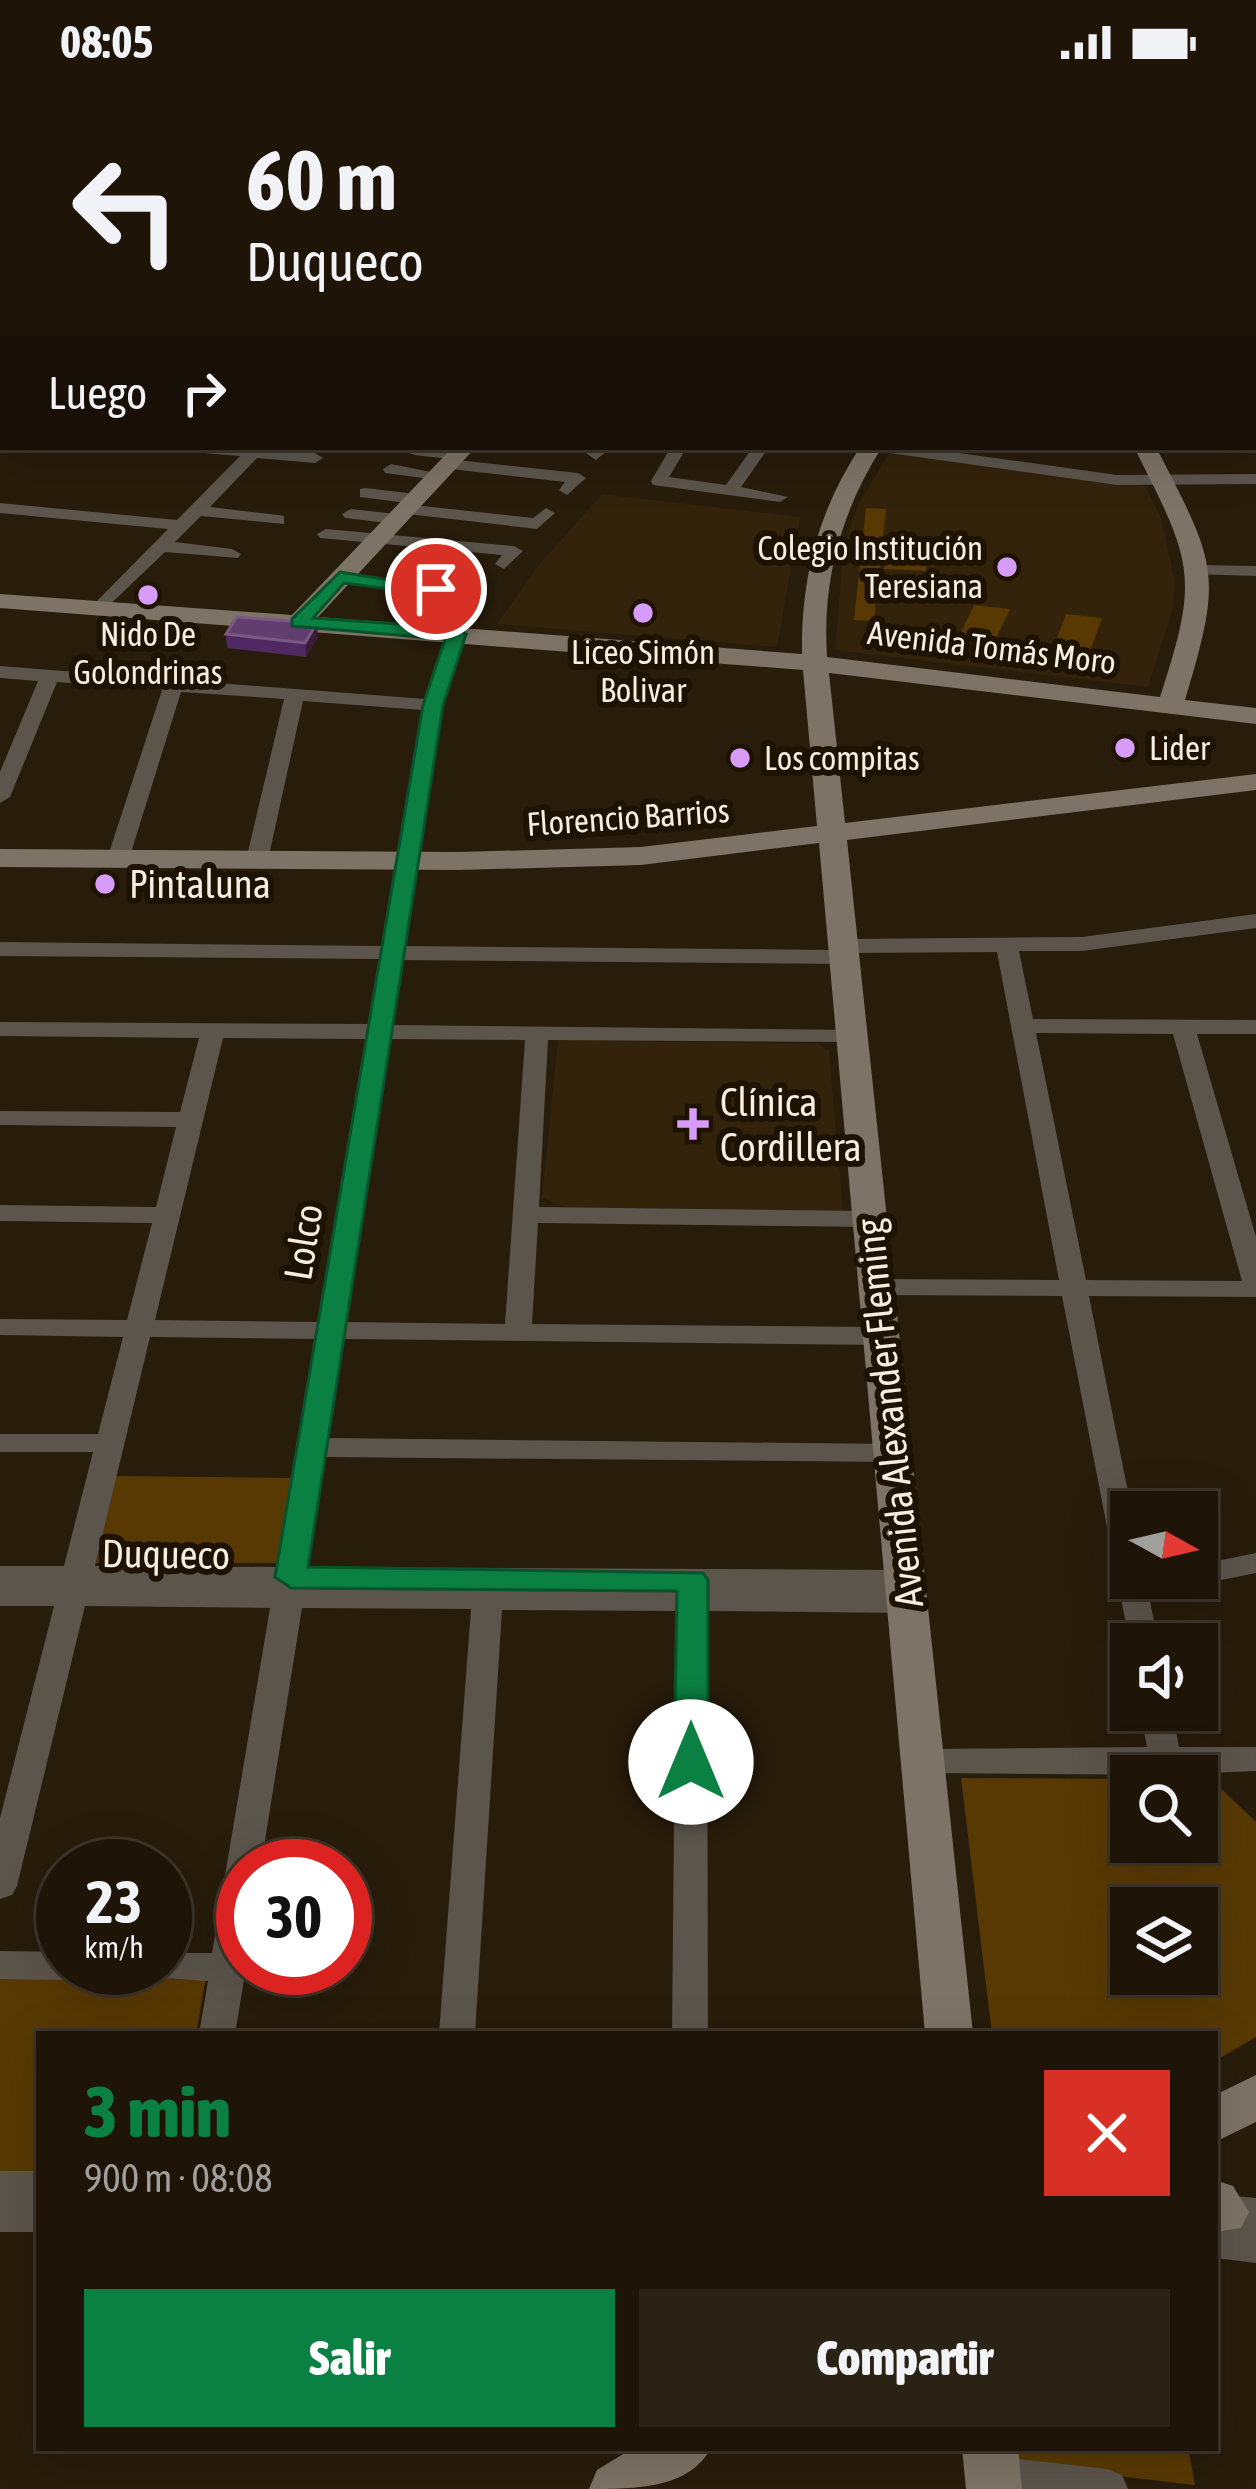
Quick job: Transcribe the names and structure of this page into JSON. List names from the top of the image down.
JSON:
{
  "streets": {
    "main road": ["Avenida Tomás Moro", "Florencio Barrios", "Avenida Alexander Fleming"],
    "street": ["Lolco", "Duqueco"]
  },
  "crossings": [
    ["Avenida Tomás Moro", "Lolco"],
    ["Avenida Tomás Moro", "Avenida Alexander Fleming"],
    ["Florencio Barrios", "Lolco"],
    ["Florencio Barrios", "Avenida Alexander Fleming"],
    ["Lolco", "Duqueco"],
    ["Avenida Alexander Fleming", "Duqueco"]
  ],
  "places": {
    "other": [
      "Colegio Institución Teresiana",
      "Nido De Golondrinas",
      "Liceo Simón Bolivar",
      "Lider",
      "Los compitas",
      "Pintaluna"
    ],
    "health": ["Clínica Cordillera"]
  },
  "north": "right",
  "page": {
    "status": "08:05",
    "turn": ["60 m", "Duqueco"],
    "then": "Luego",
    "speed": "23 km/h",
    "limit": "30",
    "heading": ["3 min", "900 m · 08:08"],
    "buttons": ["Salir", "Compartir"]
  }
}
